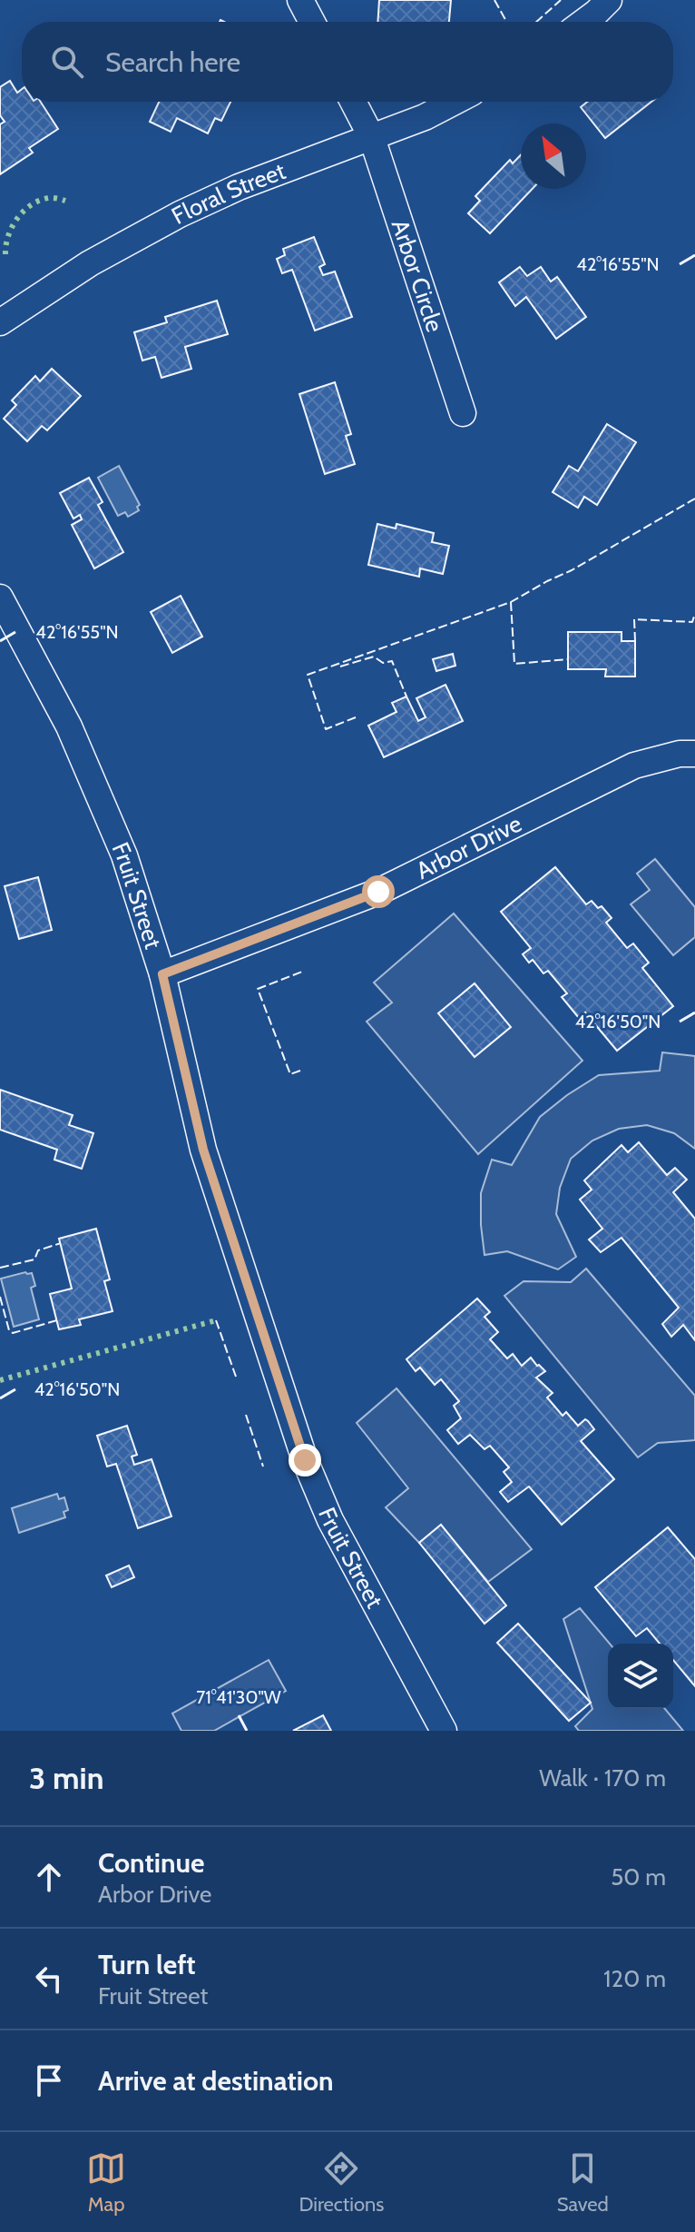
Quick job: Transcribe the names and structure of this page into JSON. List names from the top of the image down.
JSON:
{
  "streets": {
    "street": [
      "Floral Street",
      "Arbor Circle",
      "Arbor Drive",
      "Fruit Street"
    ]
  },
  "crossings": [
    ["Floral Street", "Arbor Circle"],
    ["Arbor Drive", "Fruit Street"]
  ],
  "north": "top left",
  "page": {
    "search": "Search here",
    "heading": ["3 min", "Walk · 170 m"],
    "list": [
      ["Continue", "Arbor Drive", "50 m"],
      ["Turn left", "Fruit Street", "120 m"],
      "Arrive at destination"
    ],
    "nav": ["Map", "Directions", "Saved"]
  },
  "coordinates": ["42°16'55\"N", "42°16'50\"N", "71°41'30\"W"]
}
